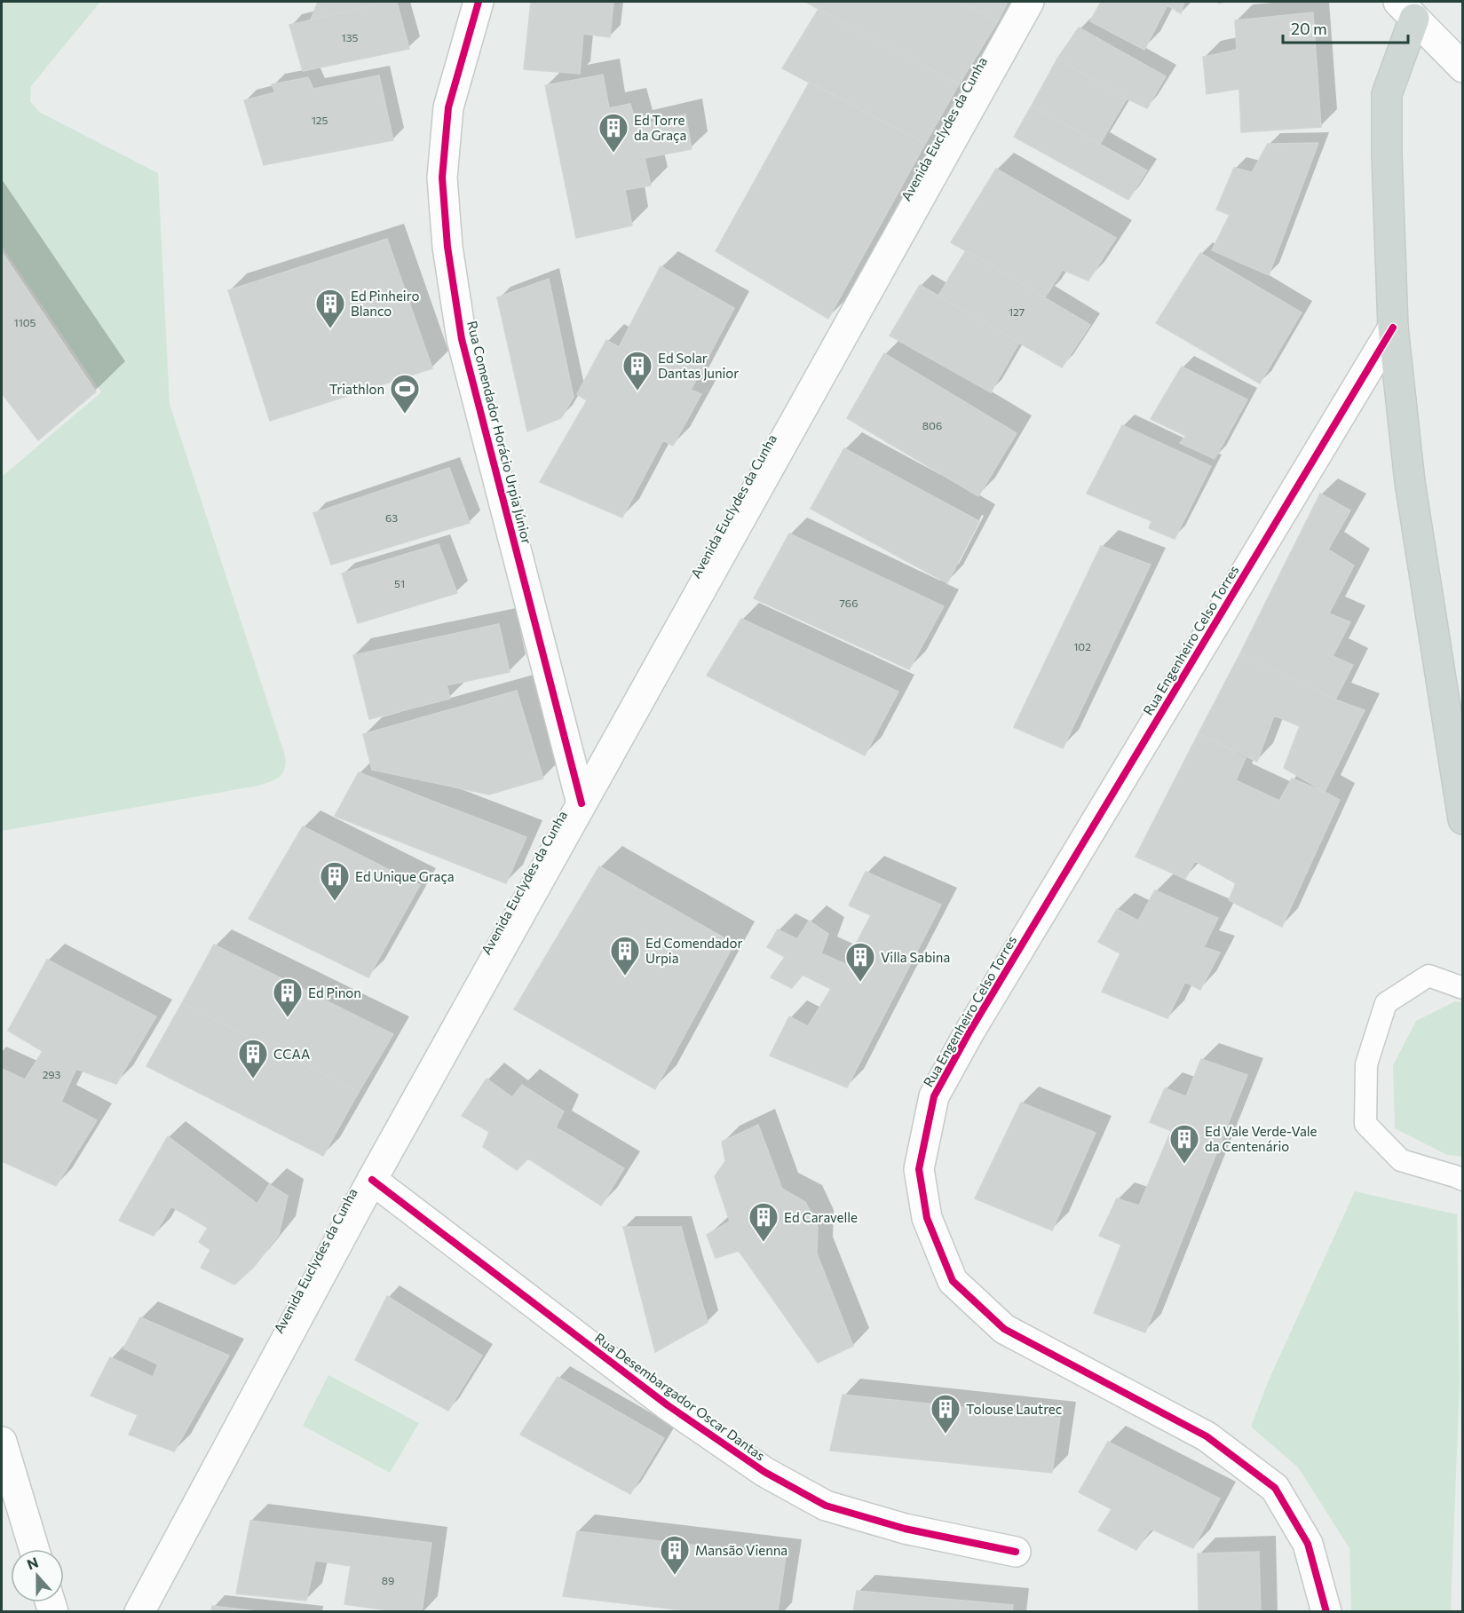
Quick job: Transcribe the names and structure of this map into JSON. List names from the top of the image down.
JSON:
{
  "streets": {
    "street": [
      "Avenida Euclydes da Cunha",
      "Rua Comendador Horácio Urpia Júnior",
      "Rua Engenheiro Celso Torres",
      "Rua Desembargador Oscar Dantas"
    ]
  },
  "crossings": [
    ["Avenida Euclydes da Cunha", "Rua Comendador Horácio Urpia Júnior"],
    ["Avenida Euclydes da Cunha", "Rua Desembargador Oscar Dantas"]
  ],
  "places": {
    "building": [
      "Ed Torre da Graça",
      "Ed Pinheiro Blanco",
      "Ed Solar Dantas Junior",
      "Ed Unique Graça",
      "Ed Comendador Urpia",
      "Villa Sabina",
      "Ed Pinon",
      "CCAA",
      "Ed Vale Verde-Vale da Centenário",
      "Ed Caravelle",
      "Tolouse Lautrec",
      "Mansão Vienna"
    ],
    "sports": ["Triathlon"]
  },
  "house_numbers": [
    "135",
    "125",
    "127",
    "1105",
    "806",
    "63",
    "51",
    "766",
    "102",
    "293",
    "89"
  ],
  "scale_bar": "20 m",
  "north": "top"
}
